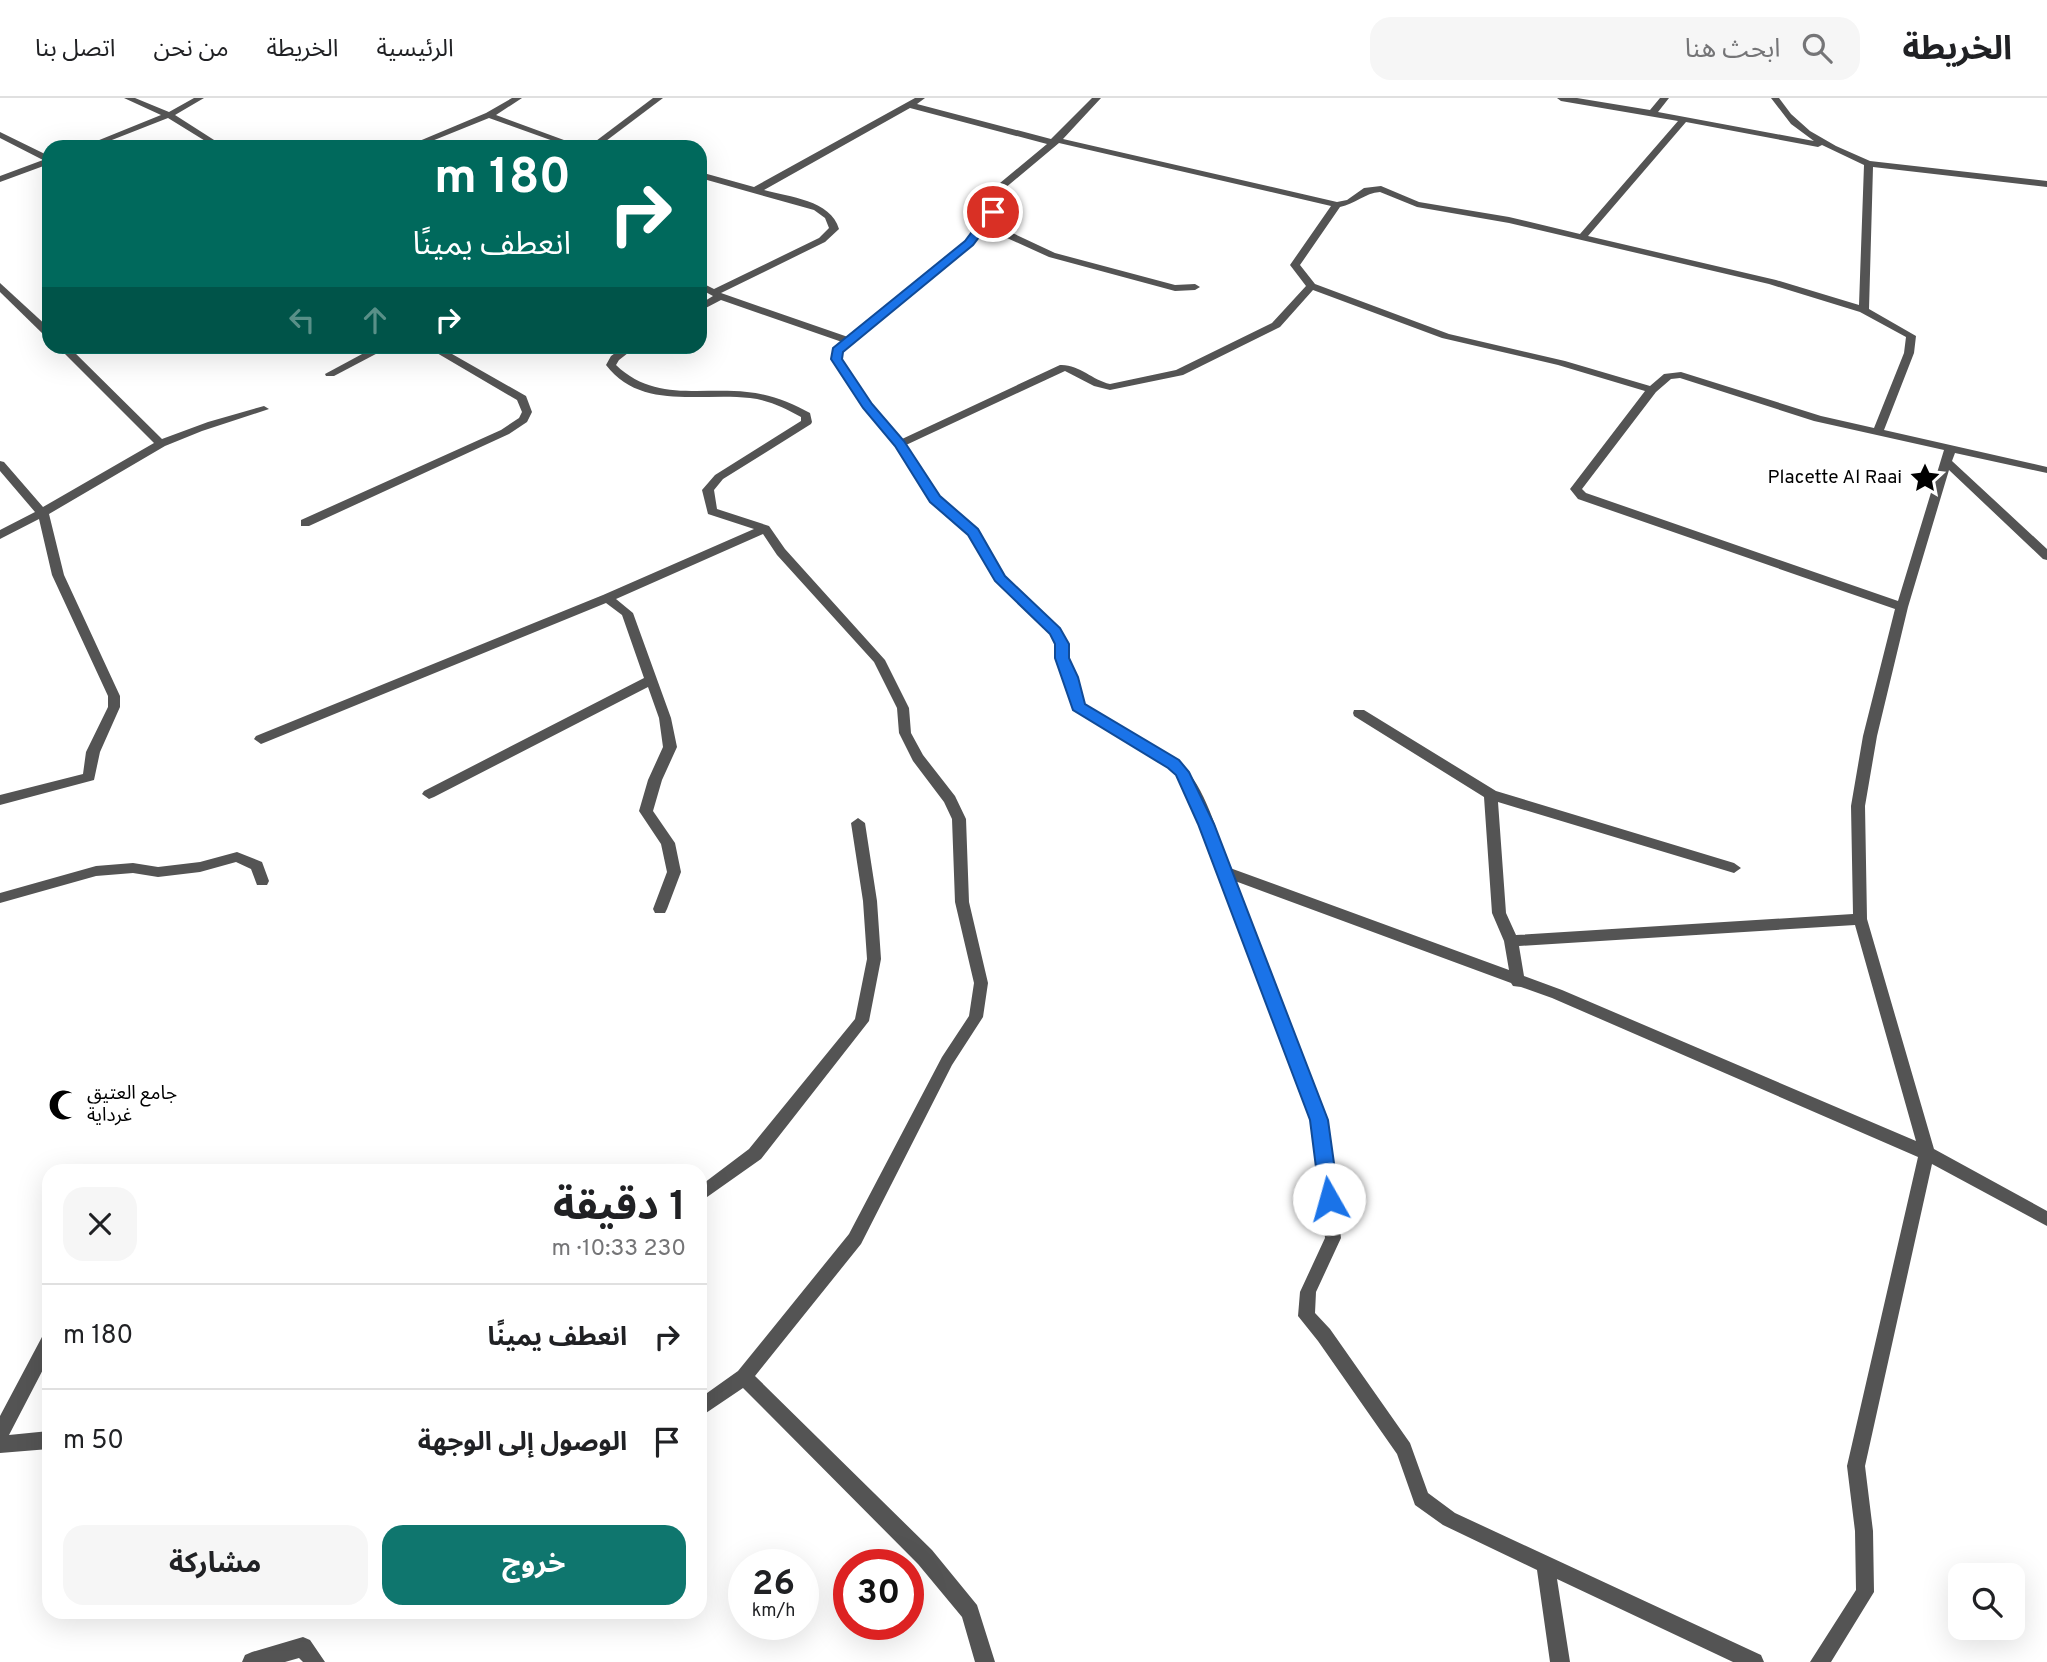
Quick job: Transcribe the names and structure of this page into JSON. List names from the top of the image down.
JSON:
{
  "places": {
    "place": ["Placette Al Raai"],
    "mosque": ["جامع العتيق غرداية"]
  },
  "page": {
    "header": "الخريطة",
    "search": "ابحث هنا",
    "nav": [
      "الرئيسية",
      "الخريطة",
      "من نحن",
      "اتصل بنا"
    ],
    "turn": ["180 m", "انعطف يمينًا"],
    "heading": ["1 دقيقة", "230 m · 10:33"],
    "list": [
      {
        "name": "انعطف يمينًا",
        "value": "180 m"
      },
      {
        "name": "الوصول إلى الوجهة",
        "value": "50 m"
      }
    ],
    "buttons": ["خروج", "مشاركة"],
    "speed": "26 km/h",
    "limit": "30"
  }
}
